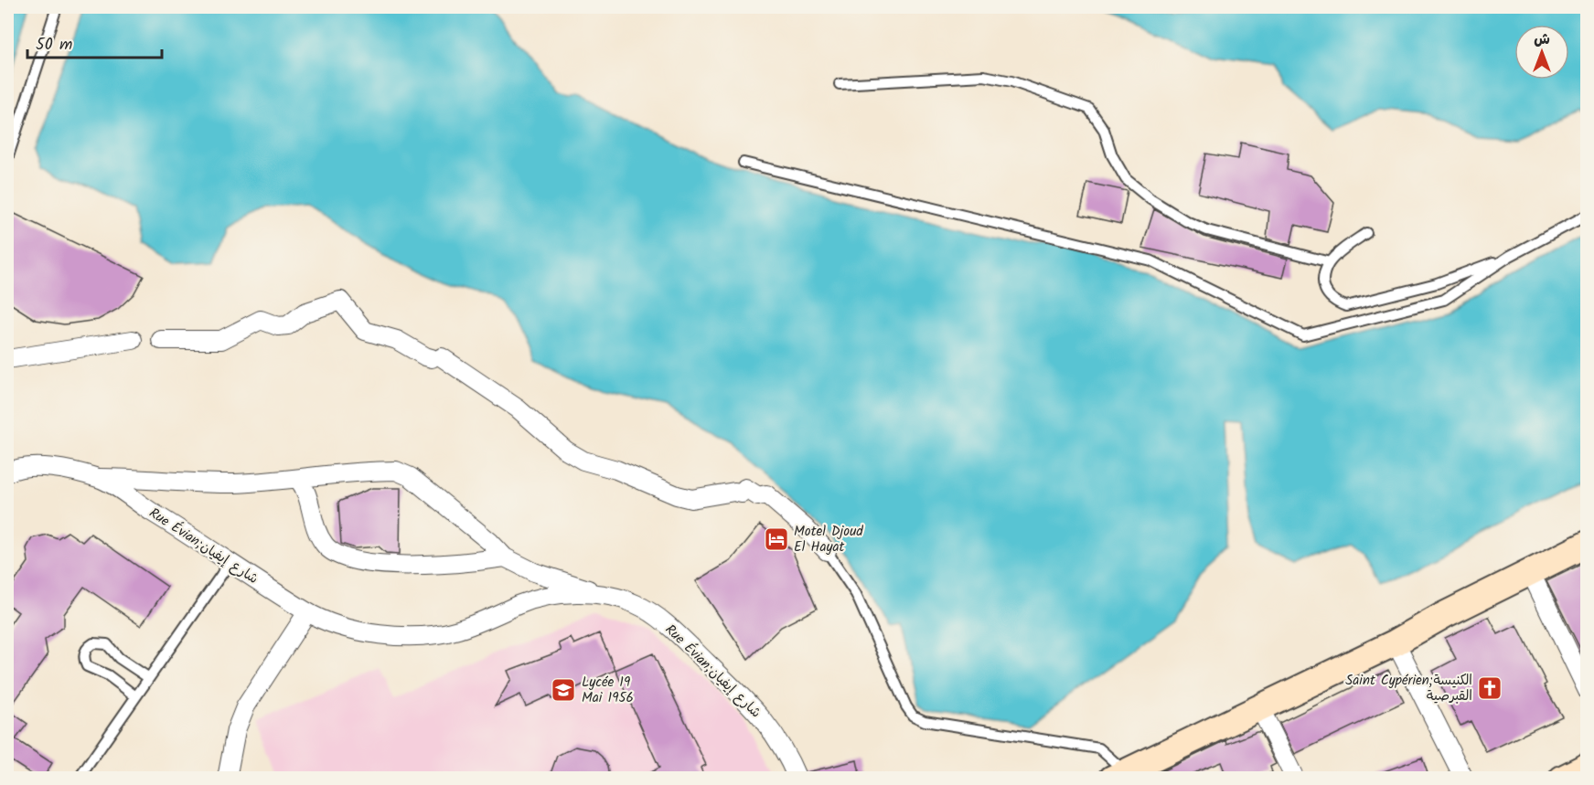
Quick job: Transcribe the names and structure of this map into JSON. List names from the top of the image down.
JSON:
{
  "streets": {
    "street": ["Rue Évian;شارع إيفيان"]
  },
  "places": {
    "hotel": ["Motel Djoud El Hayat"],
    "church": ["Saint Cypérien;الكنيسة القبرصية"],
    "school or university": ["Lycée 19 Mai 1956"]
  },
  "scale_bar": "50 m",
  "north": "top"
}
